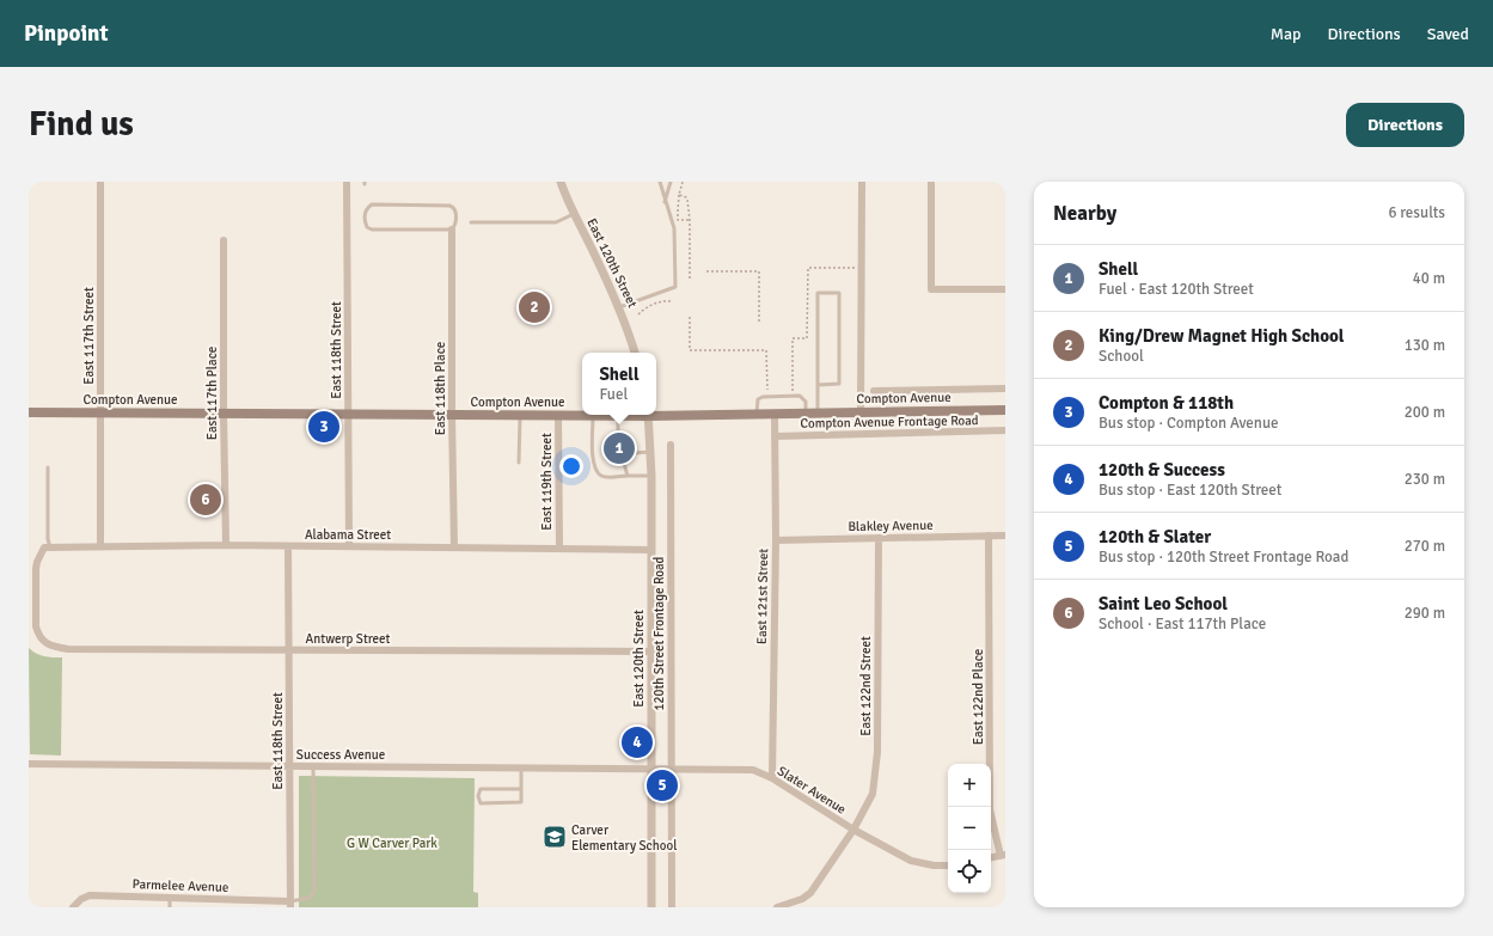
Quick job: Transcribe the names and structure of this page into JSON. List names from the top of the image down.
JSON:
{
  "streets": {
    "main road": ["Compton Avenue"],
    "street": [
      "East 120th Street",
      "East 117th Street",
      "East 118th Street",
      "East 118th Place",
      "East 117th Place",
      "Compton Avenue Frontage Road",
      "East 119th Street",
      "Blakley Avenue",
      "Alabama Street",
      "East 121st Street",
      "120th Street Frontage Road",
      "Antwerp Street",
      "East 122nd Street",
      "East 122nd Place",
      "Success Avenue",
      "Slater Avenue",
      "Parmelee Avenue"
    ]
  },
  "crossings": [
    ["East 120th Street", "Alabama Street"],
    ["East 120th Street", "Antwerp Street"],
    ["East 120th Street", "Success Avenue"],
    ["East 120th Street", "Slater Avenue"],
    ["East 117th Street", "Compton Avenue"],
    ["East 117th Street", "Alabama Street"],
    ["East 118th Street", "Compton Avenue"],
    ["East 118th Street", "Alabama Street"],
    ["East 118th Street", "Antwerp Street"],
    ["East 118th Street", "Success Avenue"],
    ["East 118th Street", "Parmelee Avenue"],
    ["East 118th Place", "Compton Avenue"],
    ["East 118th Place", "Alabama Street"],
    ["East 117th Place", "Compton Avenue"],
    ["East 117th Place", "Alabama Street"],
    ["Compton Avenue", "East 119th Street"],
    ["Compton Avenue", "East 121st Street"],
    ["Compton Avenue Frontage Road", "East 121st Street"],
    ["East 119th Street", "Alabama Street"],
    ["Blakley Avenue", "East 121st Street"],
    ["Blakley Avenue", "East 122nd Street"],
    ["Blakley Avenue", "East 122nd Place"],
    ["Alabama Street", "Antwerp Street"],
    ["East 121st Street", "Slater Avenue"],
    ["120th Street Frontage Road", "Slater Avenue"],
    ["East 122nd Street", "Slater Avenue"],
    ["Success Avenue", "Slater Avenue"]
  ],
  "parks": ["G W Carver Park"],
  "places": {
    "school or university": ["Carver Elementary School"]
  },
  "page": {
    "header": "Pinpoint",
    "nav": ["Map", "Directions", "Saved"],
    "buttons": "Directions",
    "title": "Find us",
    "heading": ["Nearby", "6 results"],
    "list": [
      {
        "mark": "1",
        "name": "Shell",
        "note": "Fuel · East 120th Street",
        "value": "40 m"
      },
      {
        "mark": "2",
        "name": "King/Drew Magnet High School",
        "note": "School",
        "value": "130 m"
      },
      {
        "mark": "3",
        "name": "Compton & 118th",
        "note": "Bus stop · Compton Avenue",
        "value": "200 m"
      },
      {
        "mark": "4",
        "name": "120th & Success",
        "note": "Bus stop · East 120th Street",
        "value": "230 m"
      },
      {
        "mark": "5",
        "name": "120th & Slater",
        "note": "Bus stop · 120th Street Frontage Road",
        "value": "270 m"
      },
      {
        "mark": "6",
        "name": "Saint Leo School",
        "note": "School · East 117th Place",
        "value": "290 m"
      }
    ],
    "pins": [
      "2",
      "3",
      "1",
      "6",
      "4",
      "5"
    ],
    "popup": ["Shell", "Fuel"],
    "map_buttons": ["+", "−"]
  }
}
